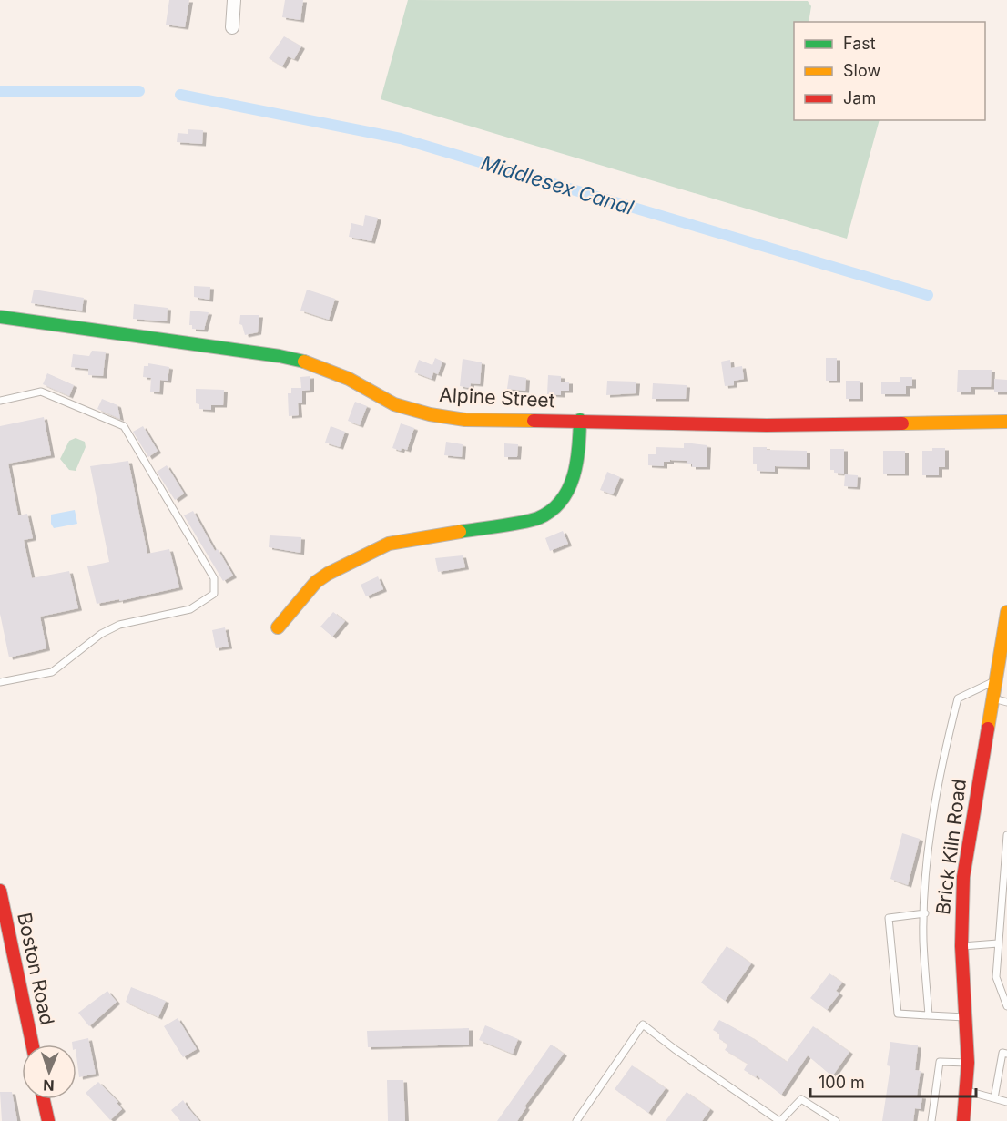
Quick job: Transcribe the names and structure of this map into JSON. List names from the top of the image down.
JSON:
{
  "streets": {
    "street": ["Alpine Street", "Brick Kiln Road", "Boston Road"]
  },
  "water": ["Middlesex Canal"],
  "legend": ["Fast", "Slow", "Jam"],
  "scale_bar": "100 m",
  "north": "bottom"
}
